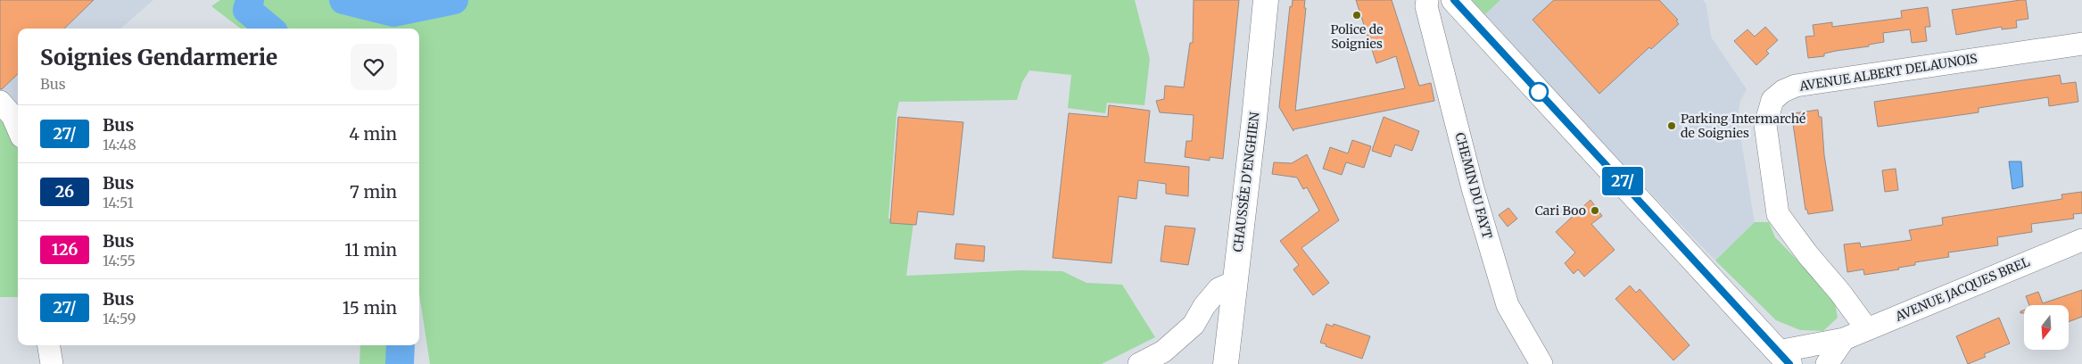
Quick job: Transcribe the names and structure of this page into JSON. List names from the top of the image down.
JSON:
{
  "streets": {
    "main road": ["CHAUSSÉE D'ENGHIEN"],
    "street": ["AVENUE ALBERT DELAUNOIS", "CHEMIN DU FAYT", "AVENUE JACQUES BREL"]
  },
  "crossings": [
    ["AVENUE ALBERT DELAUNOIS", "AVENUE JACQUES BREL"]
  ],
  "places": ["Police de Soignies", "Parking Intermarché de Soignies", "Cari Boo"],
  "lines": ["bus line 27/"],
  "north": "bottom",
  "page": {
    "on_map": "27/",
    "heading": ["Soignies Gendarmerie", "Bus"],
    "list": [
      {
        "mark": "27/",
        "name": "Bus",
        "note": "14:48",
        "value": "4 min"
      },
      {
        "mark": "26",
        "name": "Bus",
        "note": "14:51",
        "value": "7 min"
      },
      {
        "mark": "126",
        "name": "Bus",
        "note": "14:55",
        "value": "11 min"
      },
      {
        "mark": "27/",
        "name": "Bus",
        "note": "14:59",
        "value": "15 min"
      }
    ]
  }
}
